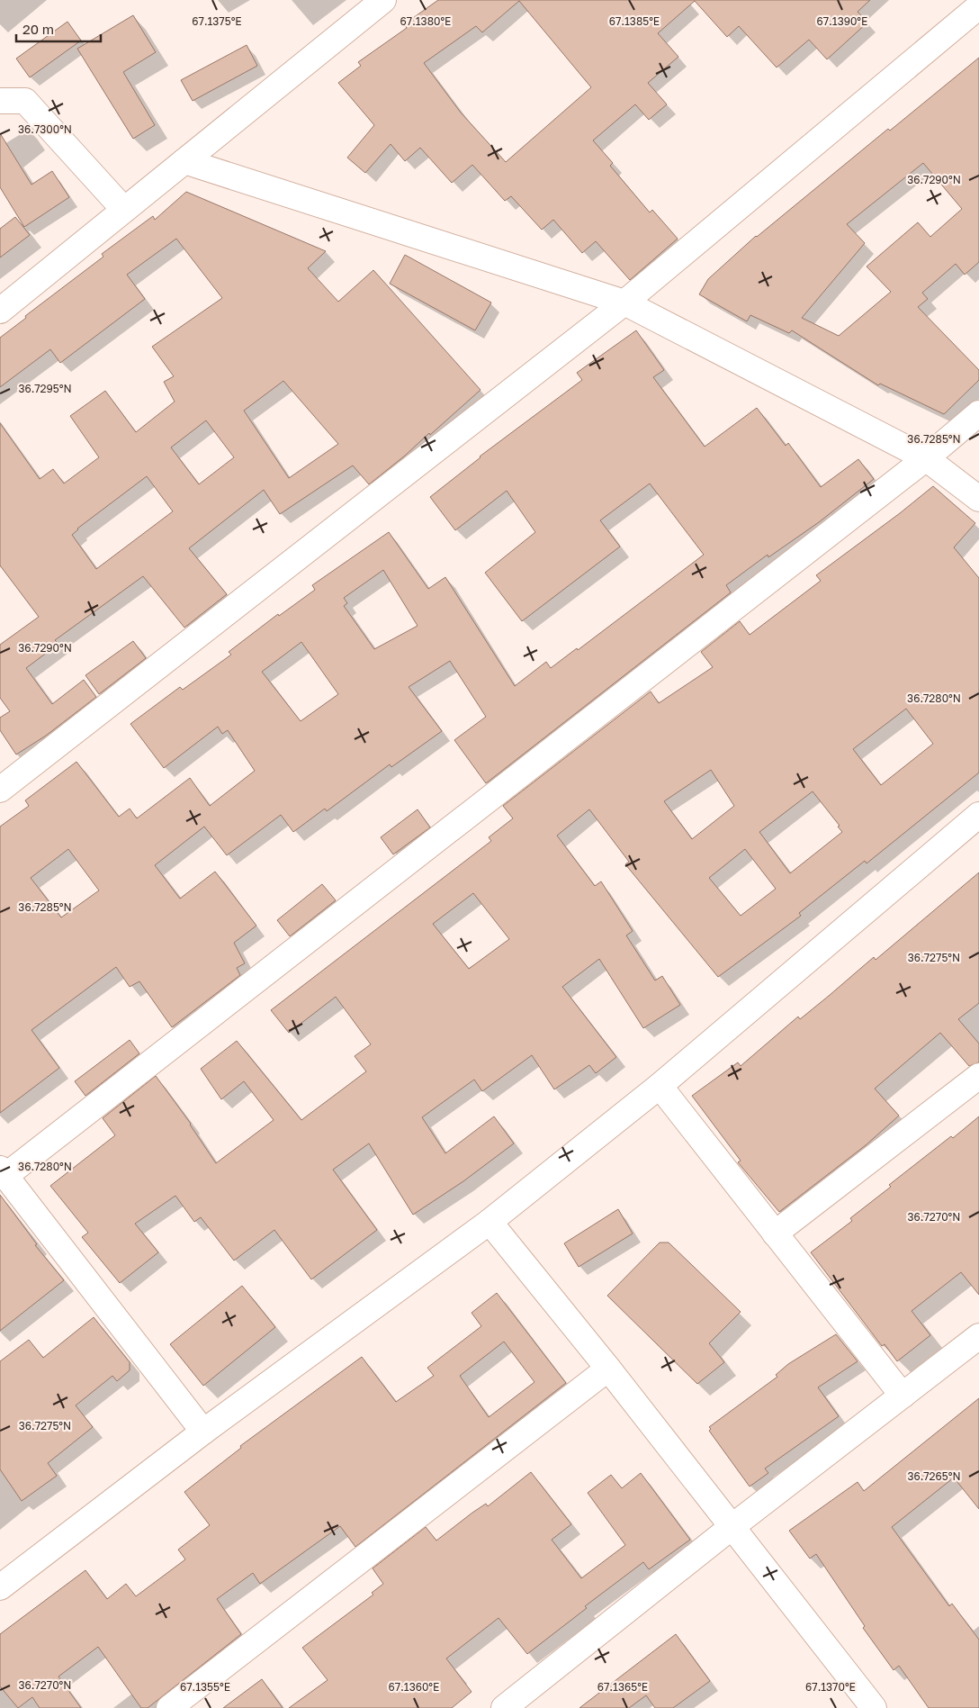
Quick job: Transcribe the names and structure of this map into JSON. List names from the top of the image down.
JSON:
{
  "scale_bar": "20 m",
  "coordinates": [
    "67.1375°E",
    "67.1380°E",
    "67.1385°E",
    "67.1390°E",
    "36.7300°N",
    "36.7290°N",
    "36.7295°N",
    "36.7285°N",
    "36.7280°N",
    "36.7275°N",
    "36.7270°N",
    "36.7265°N",
    "67.1355°E",
    "67.1360°E",
    "67.1365°E",
    "67.1370°E"
  ]
}
